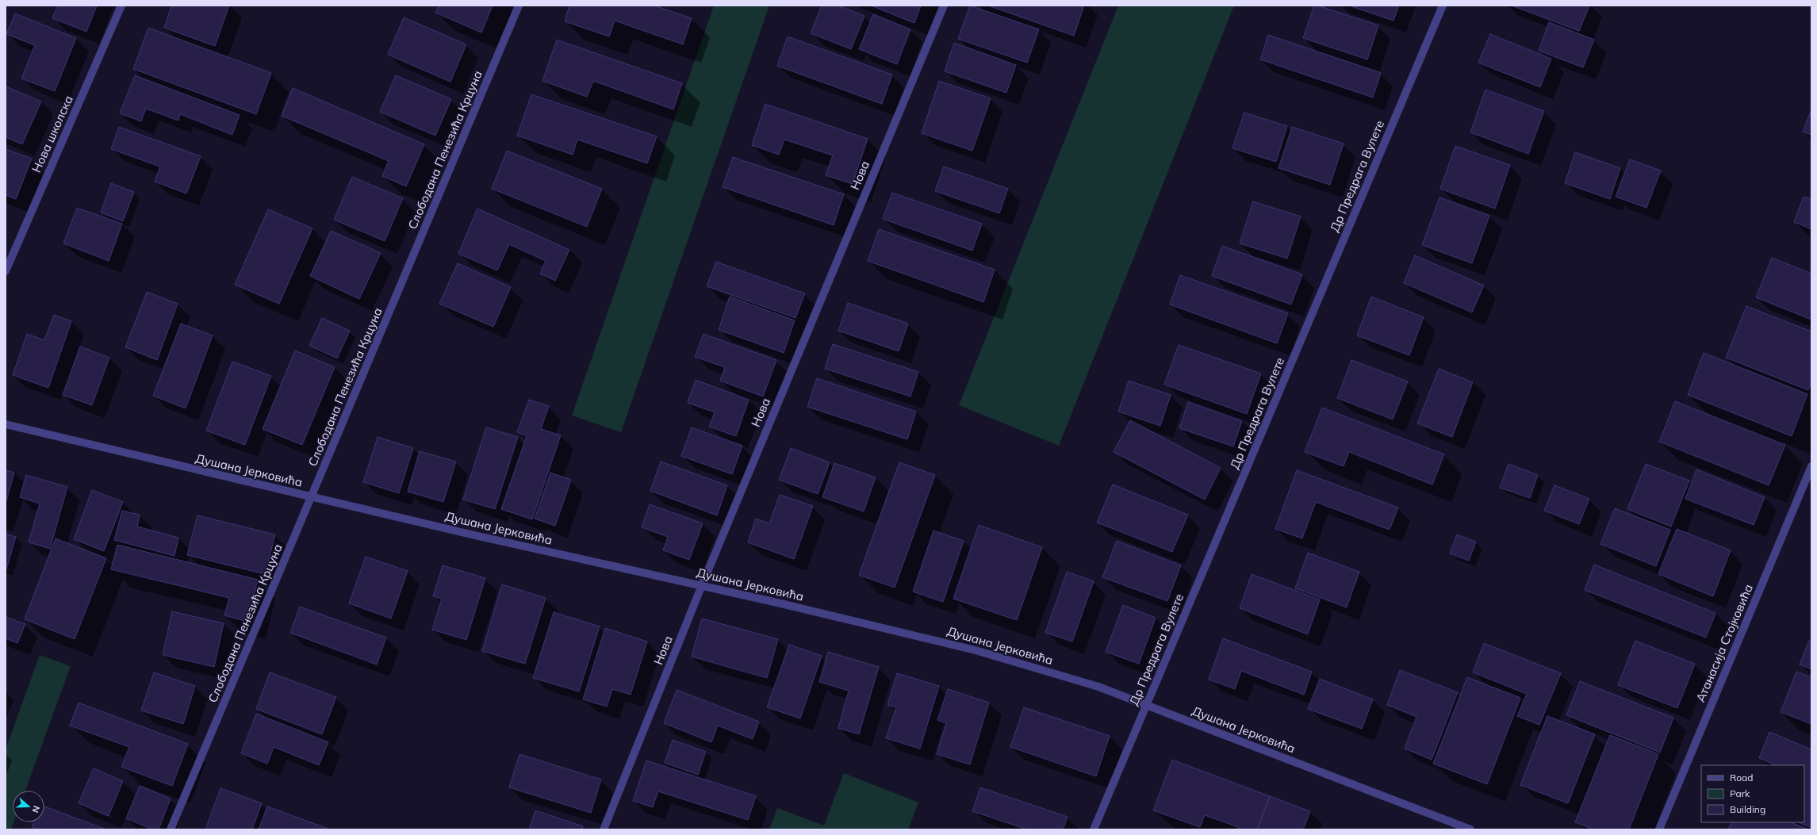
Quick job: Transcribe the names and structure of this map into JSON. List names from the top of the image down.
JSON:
{
  "streets": {
    "street": [
      "Нова школска",
      "Слободана Пенезића Крцуна",
      "Нова",
      "Др Предрага Вулете",
      "Душана Јерковића",
      "Атанасија Стојковића"
    ]
  },
  "crossings": [
    ["Слободана Пенезића Крцуна", "Душана Јерковића"],
    ["Нова", "Душана Јерковића"],
    ["Др Предрага Вулете", "Душана Јерковића"]
  ],
  "legend": ["Road", "Park", "Building"],
  "north": "right"
}
